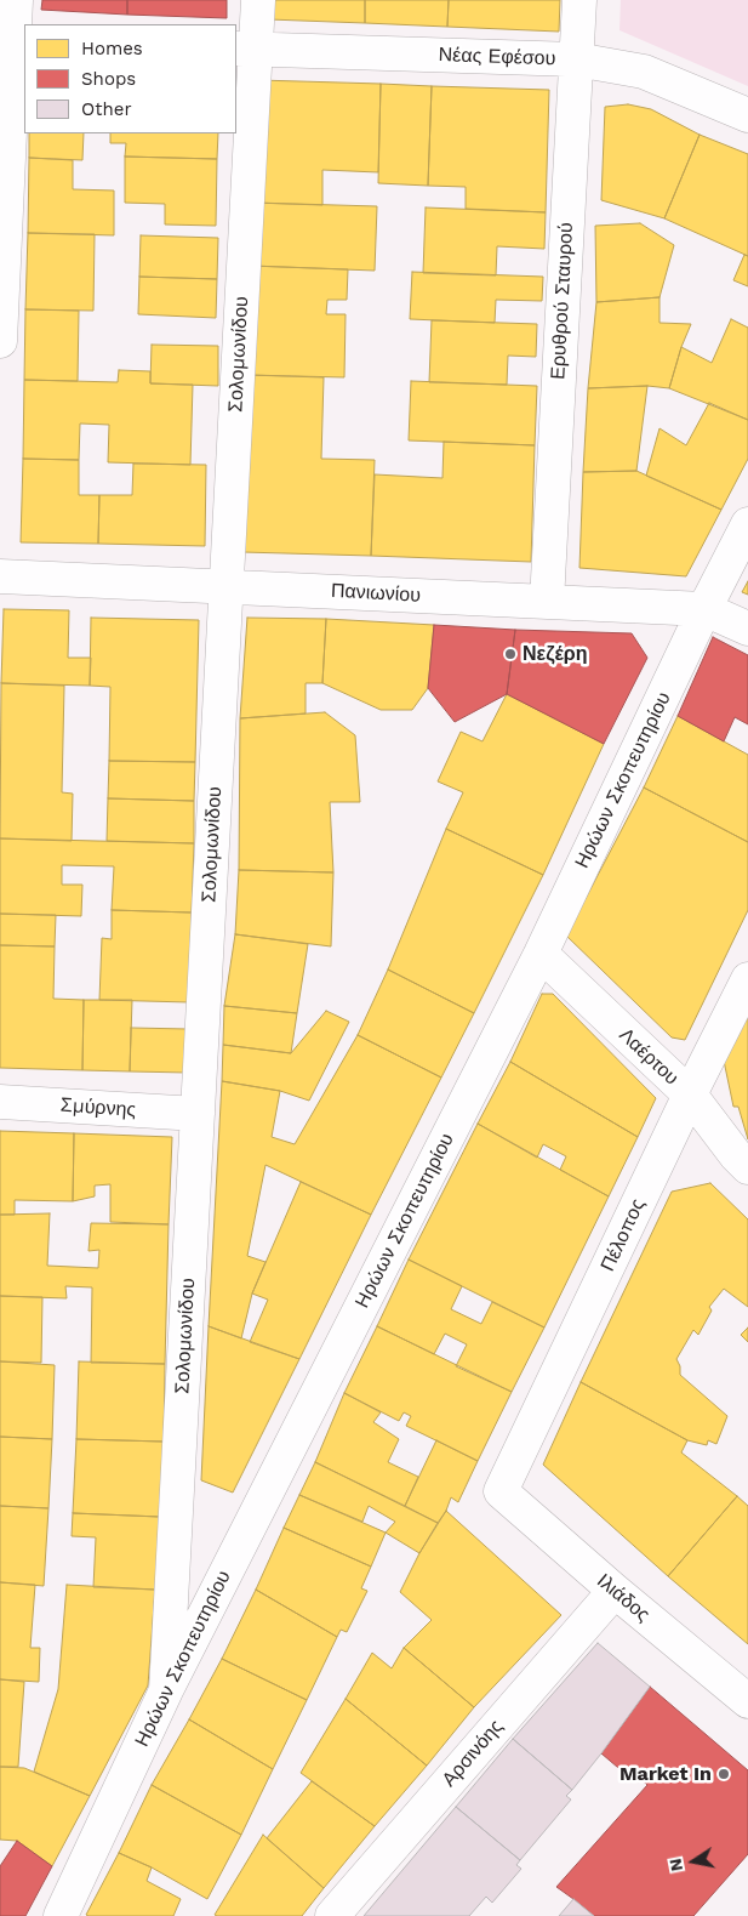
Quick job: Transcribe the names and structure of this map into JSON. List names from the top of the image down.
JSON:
{
  "streets": {
    "street": [
      "Νέας Εφέσου",
      "Ερυθρού Σταυρού",
      "Σολομωνίδου",
      "Πανιωνίου",
      "Ηρώων Σκοπευτηρίου",
      "Λαέρτου",
      "Σμύρνης",
      "Πέλοπος",
      "Ιλιάδος",
      "Αρσινόης"
    ]
  },
  "crossings": [
    ["Νέας Εφέσου", "Ερυθρού Σταυρού"],
    ["Νέας Εφέσου", "Σολομωνίδου"],
    ["Ερυθρού Σταυρού", "Πανιωνίου"],
    ["Σολομωνίδου", "Πανιωνίου"],
    ["Σολομωνίδου", "Ηρώων Σκοπευτηρίου"],
    ["Σολομωνίδου", "Σμύρνης"],
    ["Πανιωνίου", "Ηρώων Σκοπευτηρίου"],
    ["Ηρώων Σκοπευτηρίου", "Λαέρτου"],
    ["Λαέρτου", "Πέλοπος"],
    ["Πέλοπος", "Ιλιάδος"],
    ["Ιλιάδος", "Αρσινόης"]
  ],
  "places": ["Νεζέρη", "Market In"],
  "legend": ["Homes", "Shops", "Other"],
  "north": "left"
}
